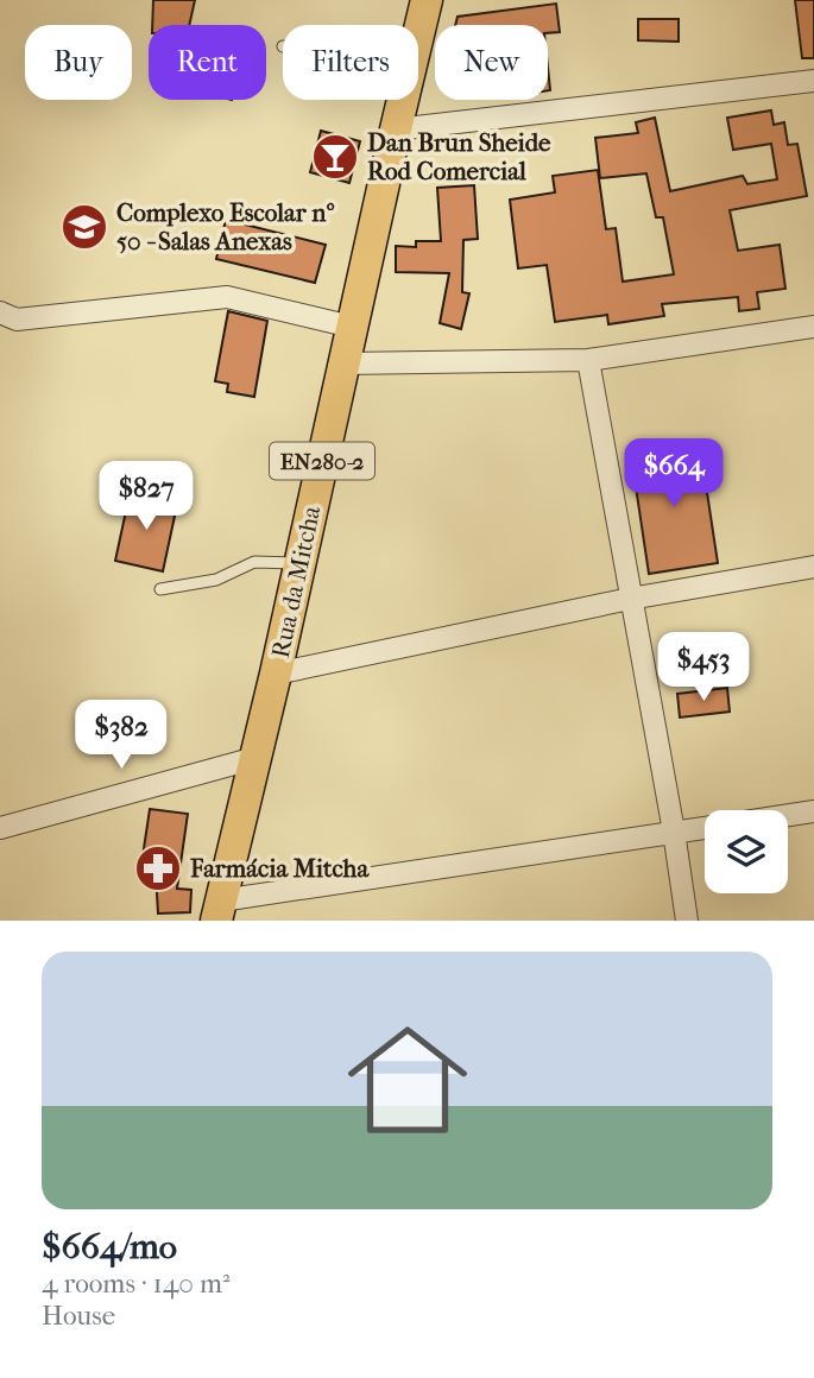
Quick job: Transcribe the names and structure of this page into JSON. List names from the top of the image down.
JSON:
{
  "streets": {
    "main road": ["EN280-2", "Rua da Mitcha"]
  },
  "places": {
    "bar": ["Dan Brun Sheide Rod Comercial"],
    "school or university": ["Complexo Escolar nº 50 - Salas Anexas"],
    "pharmacy": ["Farmácia Mitcha"]
  },
  "page": {
    "chip": [
      "Buy",
      "Rent",
      "Filters",
      "New"
    ],
    "price": [
      "$664",
      "$827",
      "$453",
      "$382"
    ],
    "list": [
      {
        "name": "$664/mo",
        "note": "4 rooms · 140 m² · House"
      }
    ]
  }
}
